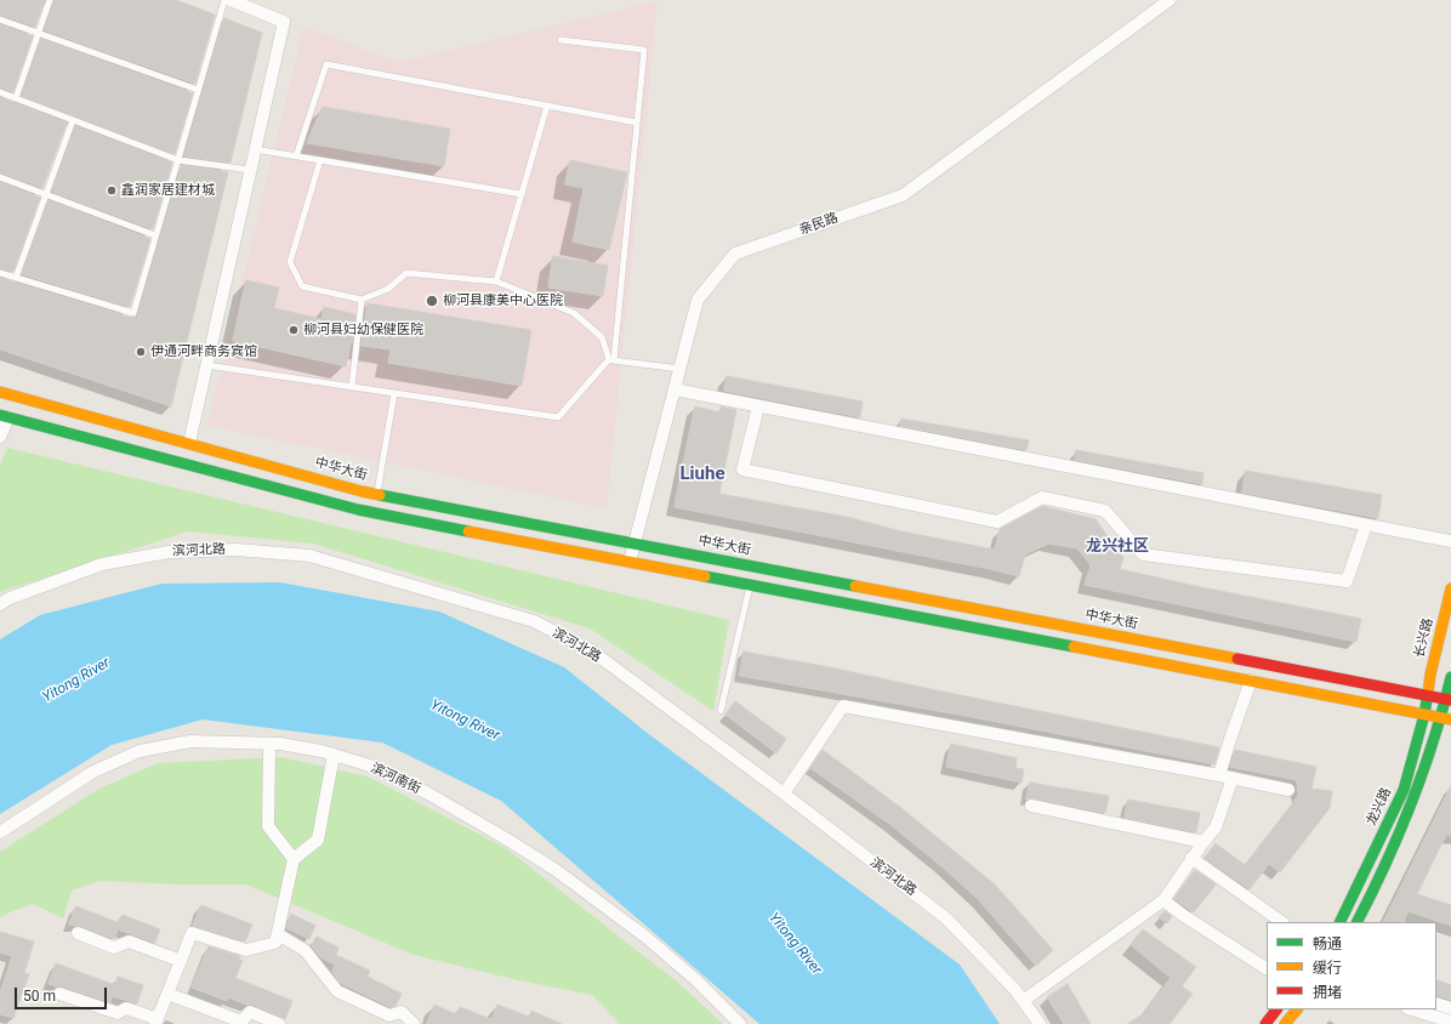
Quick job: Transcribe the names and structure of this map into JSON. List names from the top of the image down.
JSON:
{
  "streets": {
    "main road": ["中华大街", "长兴路", "龙兴路"],
    "street": ["亲民路", "滨河北路", "滨河南街"]
  },
  "crossings": [
    ["亲民路", "中华大街"],
    ["中华大街", "长兴路"],
    ["中华大街", "龙兴路"],
    ["长兴路", "龙兴路"]
  ],
  "districts": ["Liuhe", "龙兴社区"],
  "water": ["Yitong River"],
  "places": [
    "鑫润家居建材城",
    "柳河县康美中心医院",
    "柳河县妇幼保健医院",
    "伊通河畔商务宾馆"
  ],
  "legend": ["畅通", "缓行", "拥堵"],
  "scale_bar": "50 m"
}
